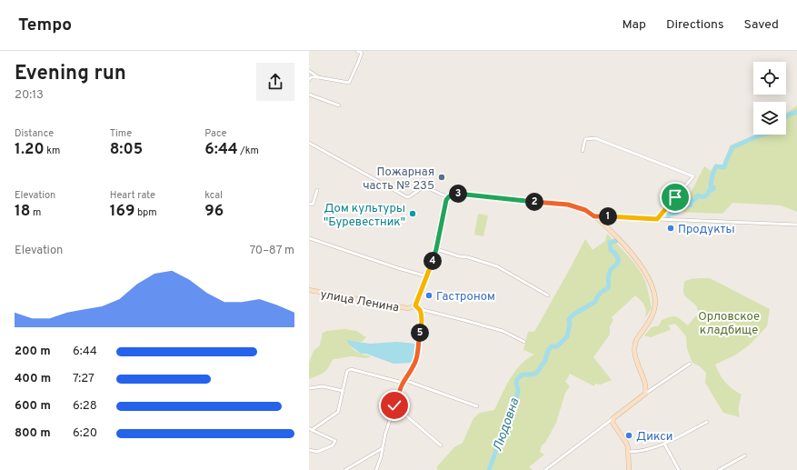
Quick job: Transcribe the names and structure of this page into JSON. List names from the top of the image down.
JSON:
{
  "streets": {
    "main road": ["улица Ленина"]
  },
  "water": ["Людовна"],
  "parks": ["Орловское кладбище"],
  "places": [
    "Пожарная часть № 235",
    "Дом культуры \"Буревестник\"",
    "Продукты",
    "Гастроном",
    "Дикси"
  ],
  "page": {
    "header": "Tempo",
    "nav": ["Map", "Directions", "Saved"],
    "heading": ["Evening run", "20:13"],
    "stats": [
      ["Distance", "1.20 km"],
      ["Time", "8:05"],
      ["Pace", "6:44 /km"],
      ["Elevation", "18 m"],
      ["Heart rate", "169 bpm"],
      ["kcal", "96"]
    ],
    "pins": [
      "3",
      "2",
      "1",
      "4",
      "5"
    ],
    "chart": ["Elevation", "70–87 m"],
    "list": [
      {
        "name": "200 m",
        "note": "6:44"
      },
      {
        "name": "400 m",
        "note": "7:27"
      },
      {
        "name": "600 m",
        "note": "6:28"
      },
      {
        "name": "800 m",
        "note": "6:20"
      }
    ]
  }
}
